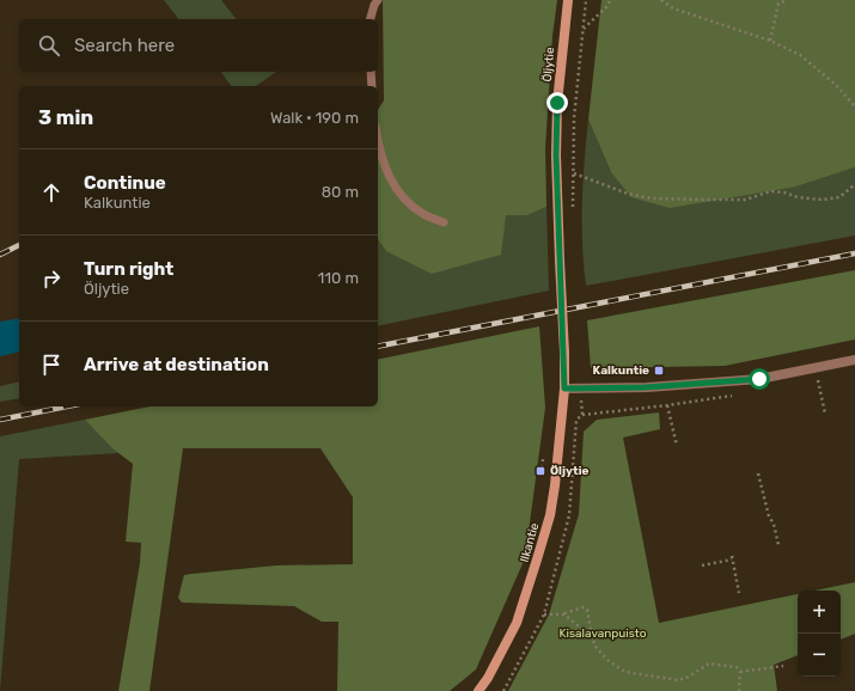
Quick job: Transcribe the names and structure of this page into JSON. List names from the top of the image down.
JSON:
{
  "streets": {
    "main road": ["Öljytie", "Ilkantie"]
  },
  "crossings": [
    ["Öljytie", "Ilkantie"]
  ],
  "parks": ["Kisalavanpuisto"],
  "places": {
    "transit": ["Kalkuntie", "Öljytie"]
  },
  "page": {
    "search": "Search here",
    "heading": ["3 min", "Walk · 190 m"],
    "list": [
      ["Continue", "Kalkuntie", "80 m"],
      ["Turn right", "Öljytie", "110 m"],
      "Arrive at destination"
    ],
    "map_buttons": ["+", "−"]
  }
}
